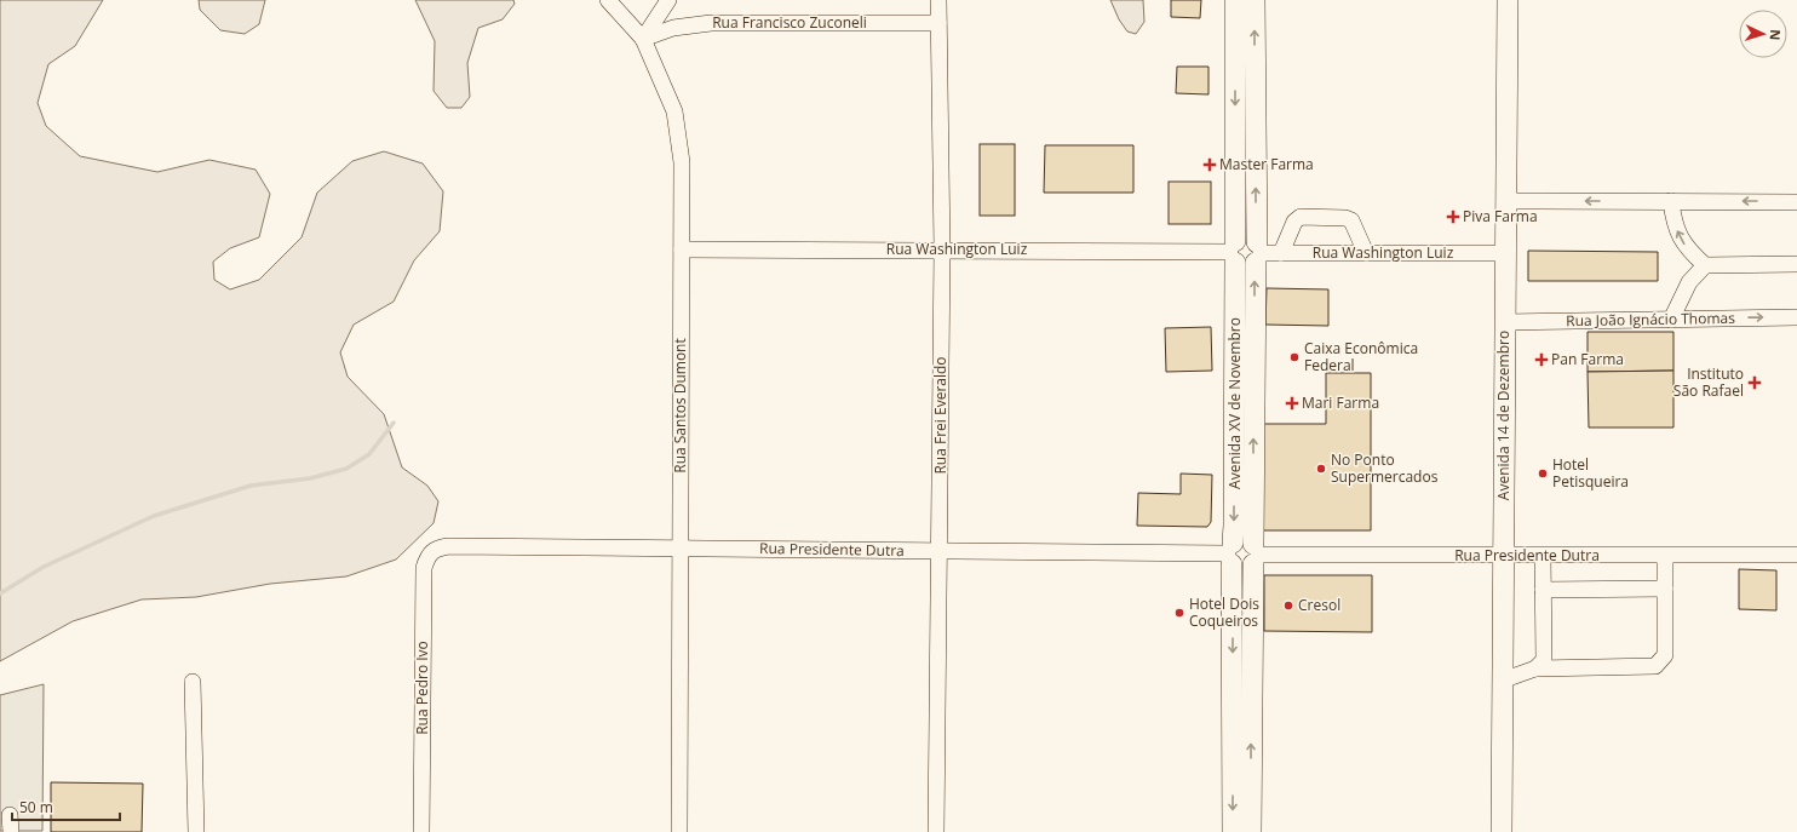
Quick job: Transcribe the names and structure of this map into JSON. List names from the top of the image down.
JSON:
{
  "streets": {
    "main road": ["Avenida XV de Novembro", "Avenida 14 de Dezembro"],
    "street": [
      "Rua Francisco Zuconeli",
      "Rua Washington Luiz",
      "Rua João Ignácio Thomas",
      "Rua Santos Dumont",
      "Rua Frei Everaldo",
      "Rua Presidente Dutra",
      "Rua Pedro Ivo"
    ]
  },
  "crossings": [
    ["Rua Francisco Zuconeli", "Rua Santos Dumont"],
    ["Rua Francisco Zuconeli", "Rua Frei Everaldo"],
    ["Rua Washington Luiz", "Avenida XV de Novembro"],
    ["Rua Washington Luiz", "Rua Santos Dumont"],
    ["Rua Washington Luiz", "Rua Frei Everaldo"],
    ["Rua Washington Luiz", "Avenida 14 de Dezembro"],
    ["Rua João Ignácio Thomas", "Avenida 14 de Dezembro"],
    ["Avenida XV de Novembro", "Rua Presidente Dutra"],
    ["Rua Santos Dumont", "Rua Presidente Dutra"],
    ["Rua Frei Everaldo", "Rua Presidente Dutra"],
    ["Avenida 14 de Dezembro", "Rua Presidente Dutra"],
    ["Rua Presidente Dutra", "Rua Pedro Ivo"]
  ],
  "places": {
    "health": [
      "Master Farma",
      "Piva Farma",
      "Pan Farma",
      "Instituto São Rafael",
      "Mari Farma"
    ],
    "other": [
      "Caixa Econômica Federal",
      "No Ponto Supermercados",
      "Hotel Petisqueira",
      "Cresol",
      "Hotel Dois Coqueiros"
    ]
  },
  "scale_bar": "50 m",
  "north": "right"
}
